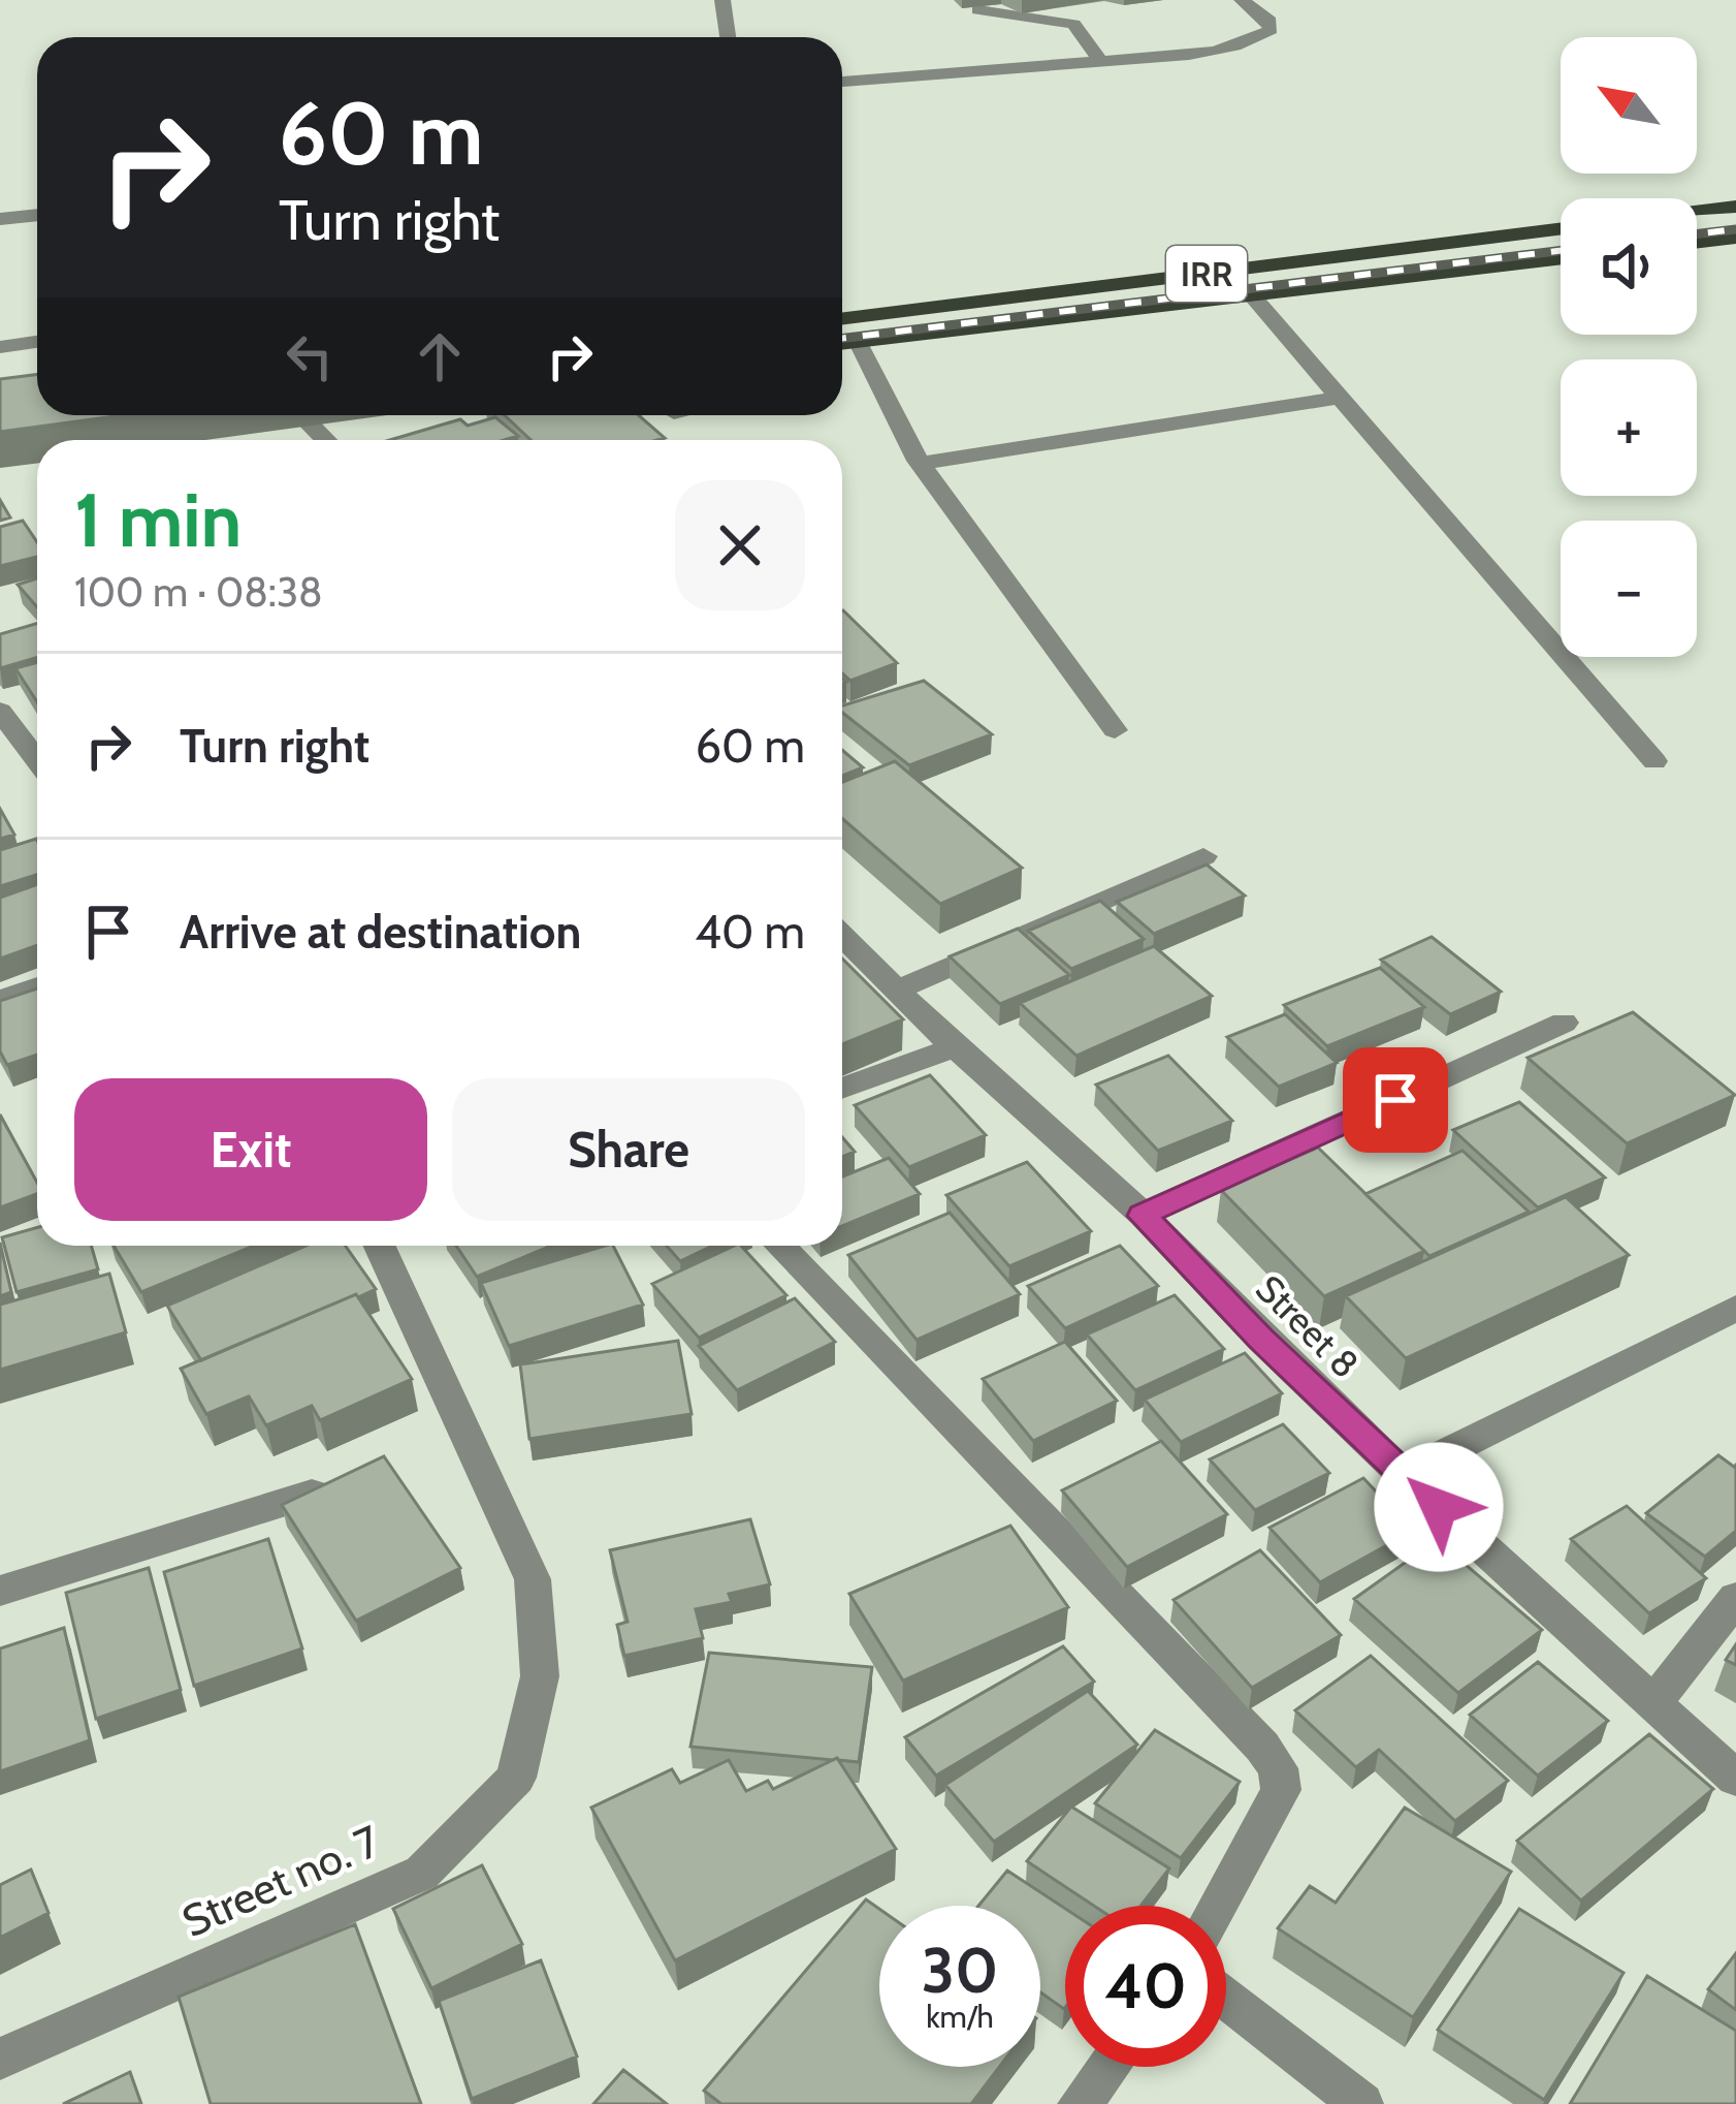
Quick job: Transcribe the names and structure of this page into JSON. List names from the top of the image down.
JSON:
{
  "streets": {
    "main road": ["IRR"],
    "street": ["Street 8", "Street no. 7"]
  },
  "north": "top left",
  "page": {
    "map_buttons": ["+", "−"],
    "turn": ["60 m", "Turn right"],
    "heading": ["1 min", "100 m · 08:38"],
    "list": [
      {
        "name": "Turn right",
        "value": "60 m"
      },
      {
        "name": "Arrive at destination",
        "value": "40 m"
      }
    ],
    "buttons": ["Exit", "Share"],
    "speed": "30 km/h",
    "limit": "40"
  }
}
